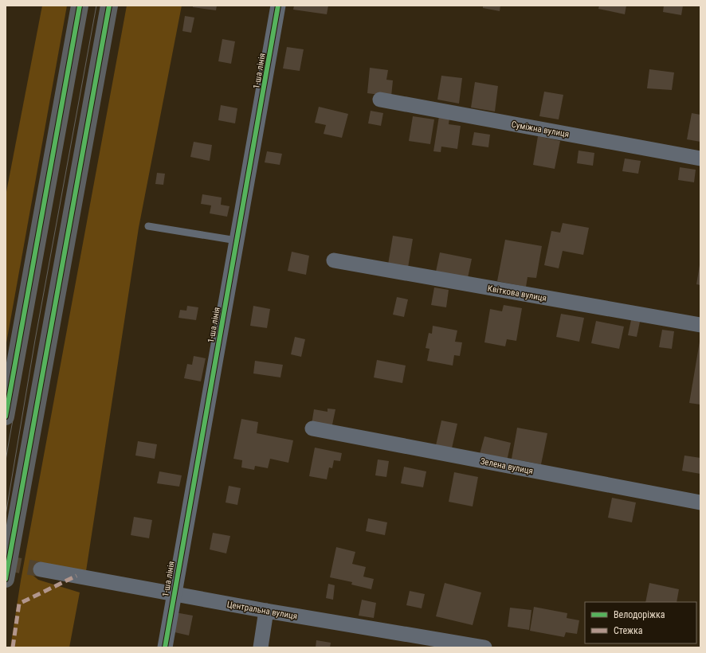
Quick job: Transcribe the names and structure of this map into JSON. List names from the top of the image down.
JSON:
{
  "streets": {
    "street": [
      "1-ша лінія",
      "Суміжна вулиця",
      "Квіткова вулиця",
      "Зелена вулиця",
      "Центральна вулиця"
    ]
  },
  "crossings": [
    ["1-ша лінія", "Центральна вулиця"]
  ],
  "legend": ["Велодоріжка", "Стежка"]
}
